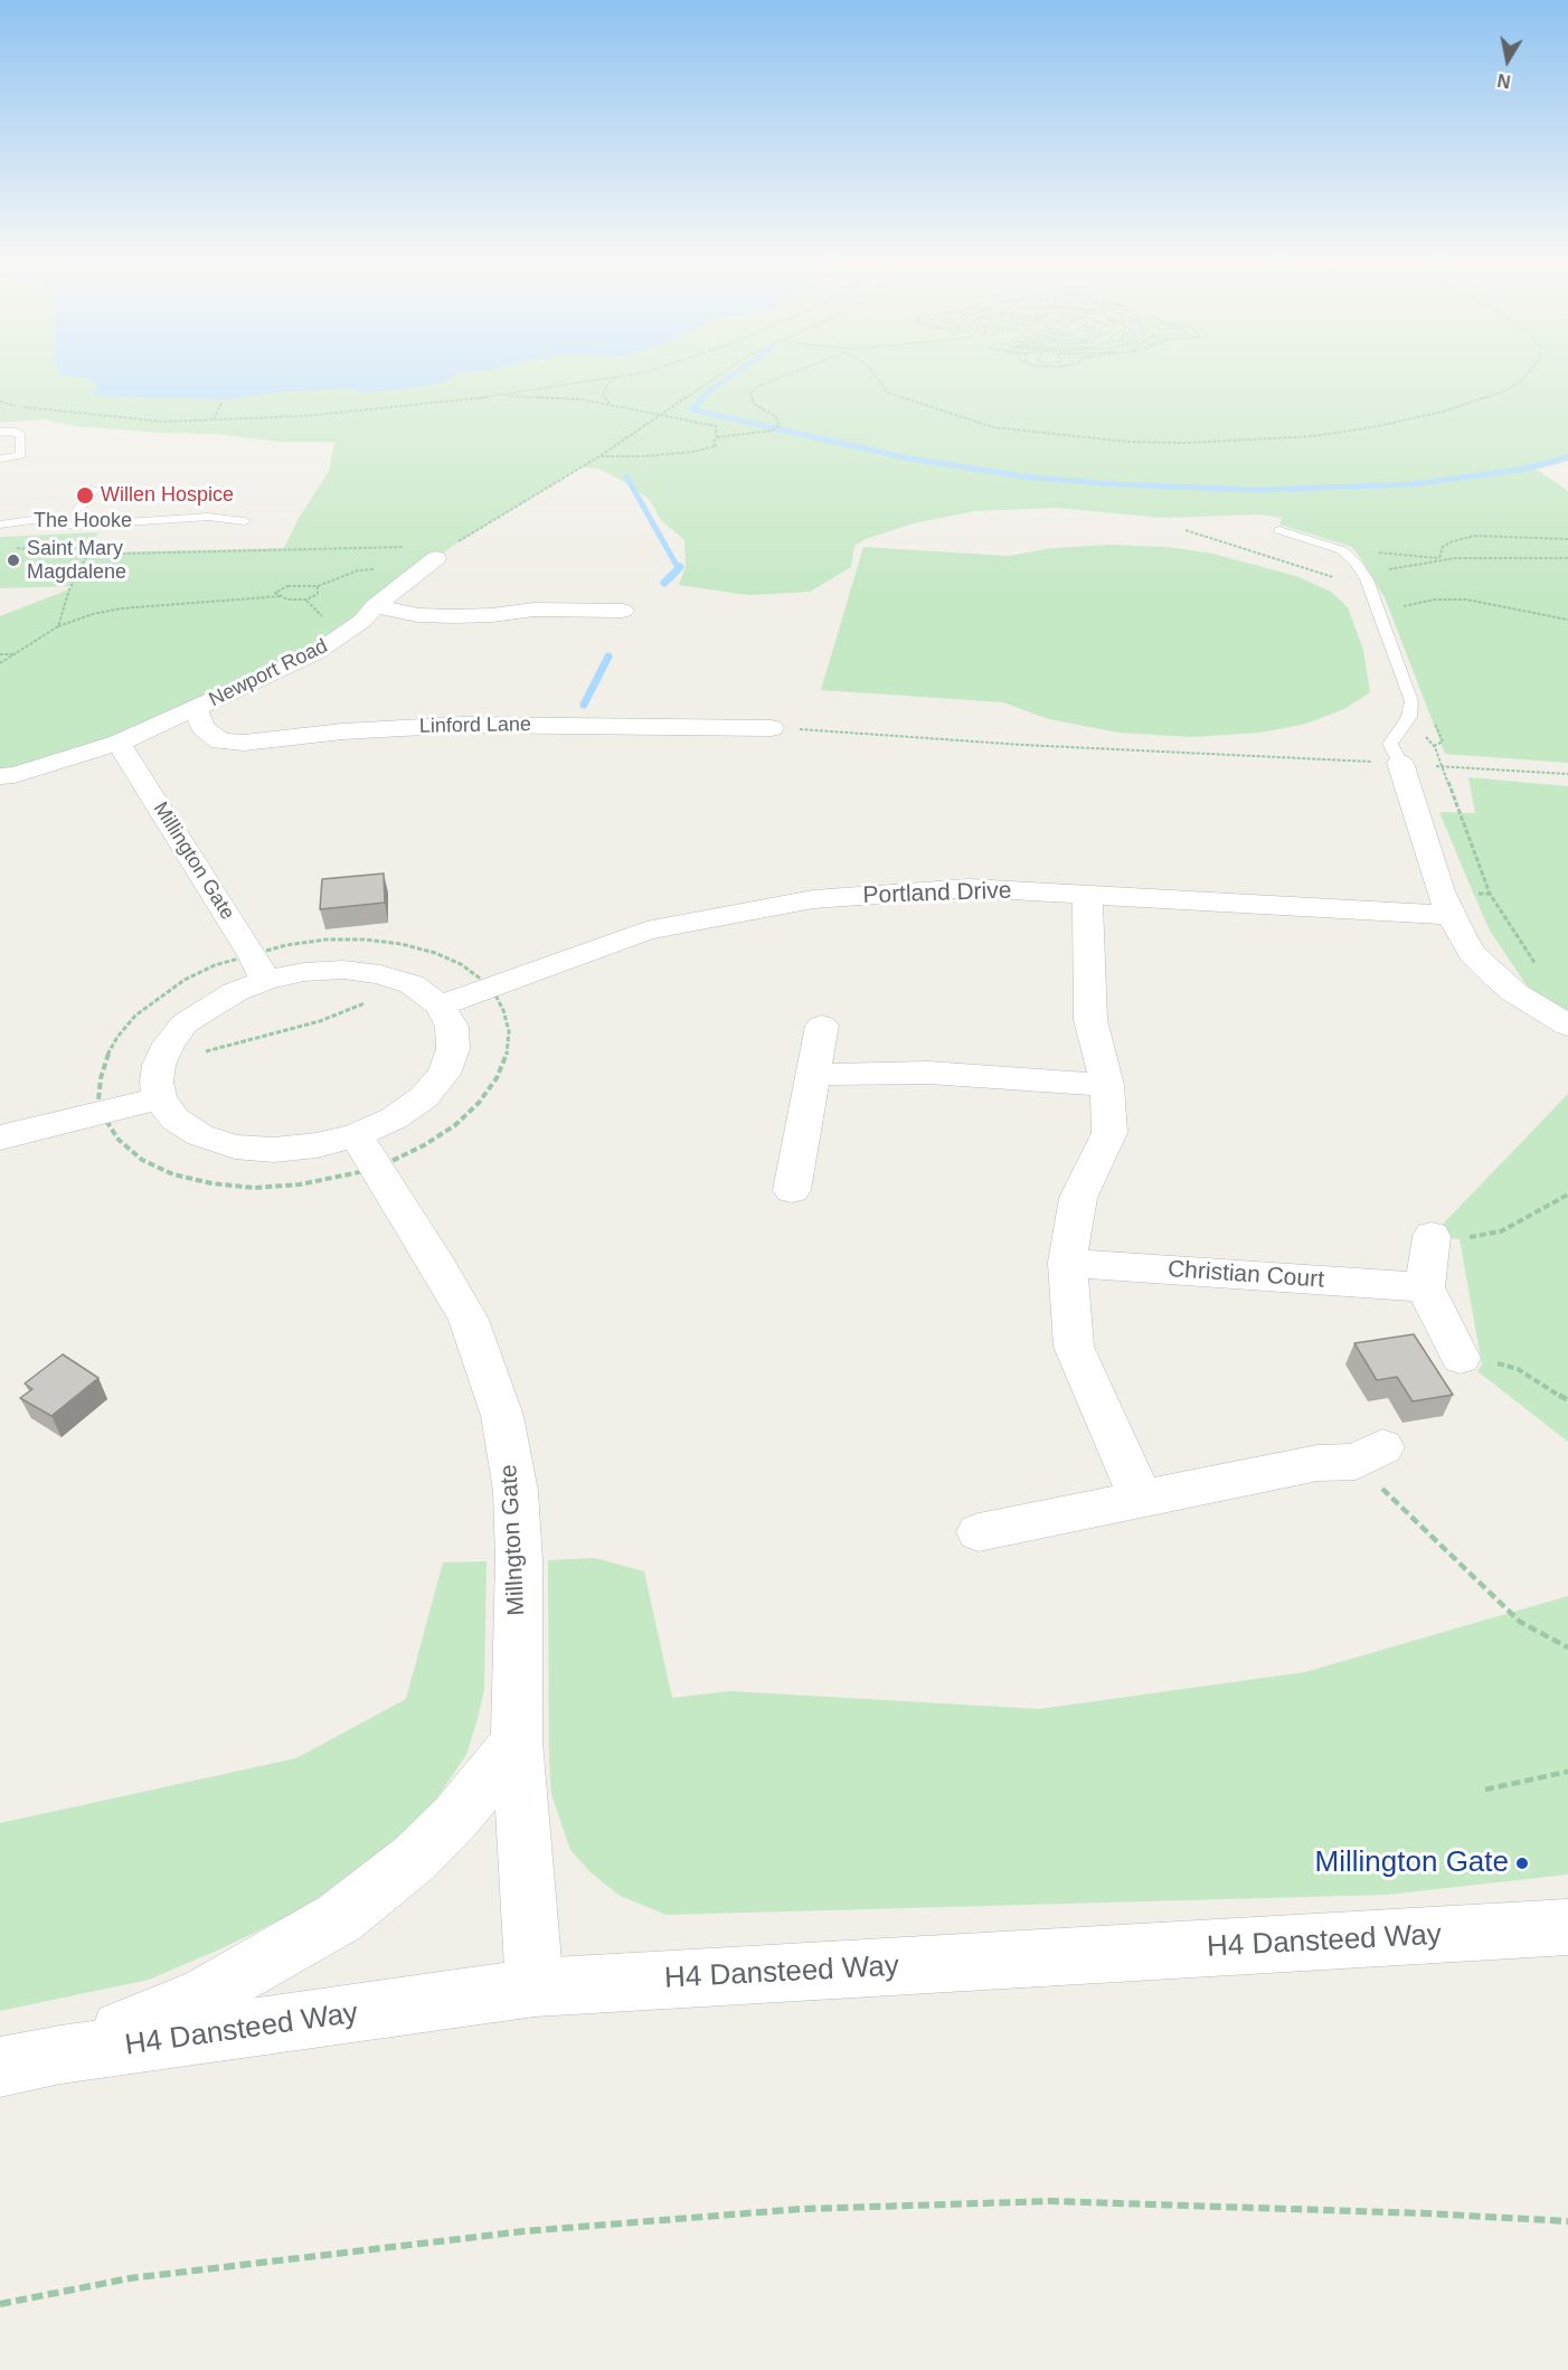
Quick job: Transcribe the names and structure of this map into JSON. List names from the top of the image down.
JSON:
{
  "streets": {
    "street": [
      "Newport Road",
      "Linford Lane",
      "Millington Gate",
      "Portland Drive",
      "Christian Court",
      "Millngton Gate",
      "H4 Dansteed Way"
    ],
    "lane": ["The Hooke"]
  },
  "crossings": [
    ["Newport Road", "Linford Lane"],
    ["Newport Road", "Millington Gate"],
    ["Millngton Gate", "H4 Dansteed Way"]
  ],
  "places": ["Willen Hospice", "Saint Mary Magdalene", "Millington Gate"],
  "north": "bottom"
}
